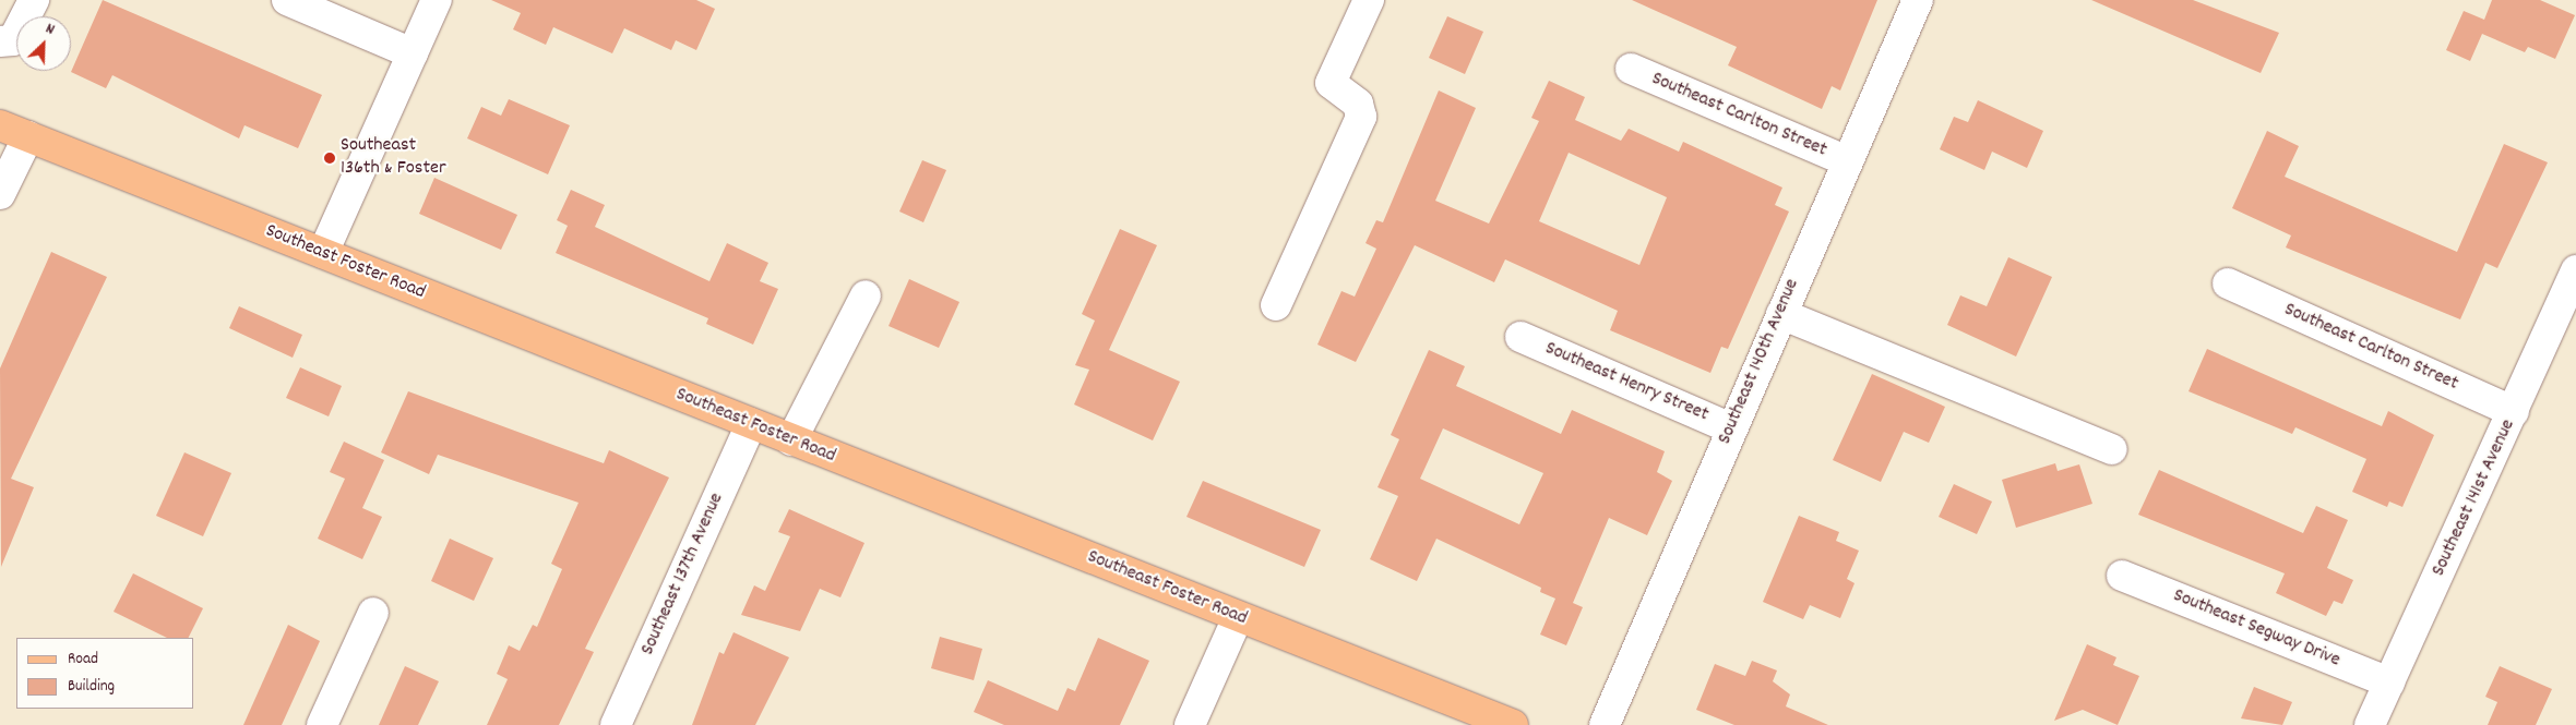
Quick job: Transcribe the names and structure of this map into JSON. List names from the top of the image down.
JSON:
{
  "streets": {
    "main road": ["Southeast Foster Road"],
    "street": [
      "Southeast Carlton Street",
      "Southeast 140th Avenue",
      "Southeast Henry Street",
      "Southeast 141st Avenue",
      "Southeast 137th Avenue",
      "Southeast Segway Drive"
    ]
  },
  "crossings": [
    ["Southeast Carlton Street", "Southeast 140th Avenue"],
    ["Southeast Carlton Street", "Southeast 141st Avenue"],
    ["Southeast Foster Road", "Southeast 137th Avenue"],
    ["Southeast 140th Avenue", "Southeast Henry Street"],
    ["Southeast 141st Avenue", "Southeast Segway Drive"]
  ],
  "places": ["Southeast 136th & Foster"],
  "legend": ["Road", "Building"],
  "north": "top right"
}
